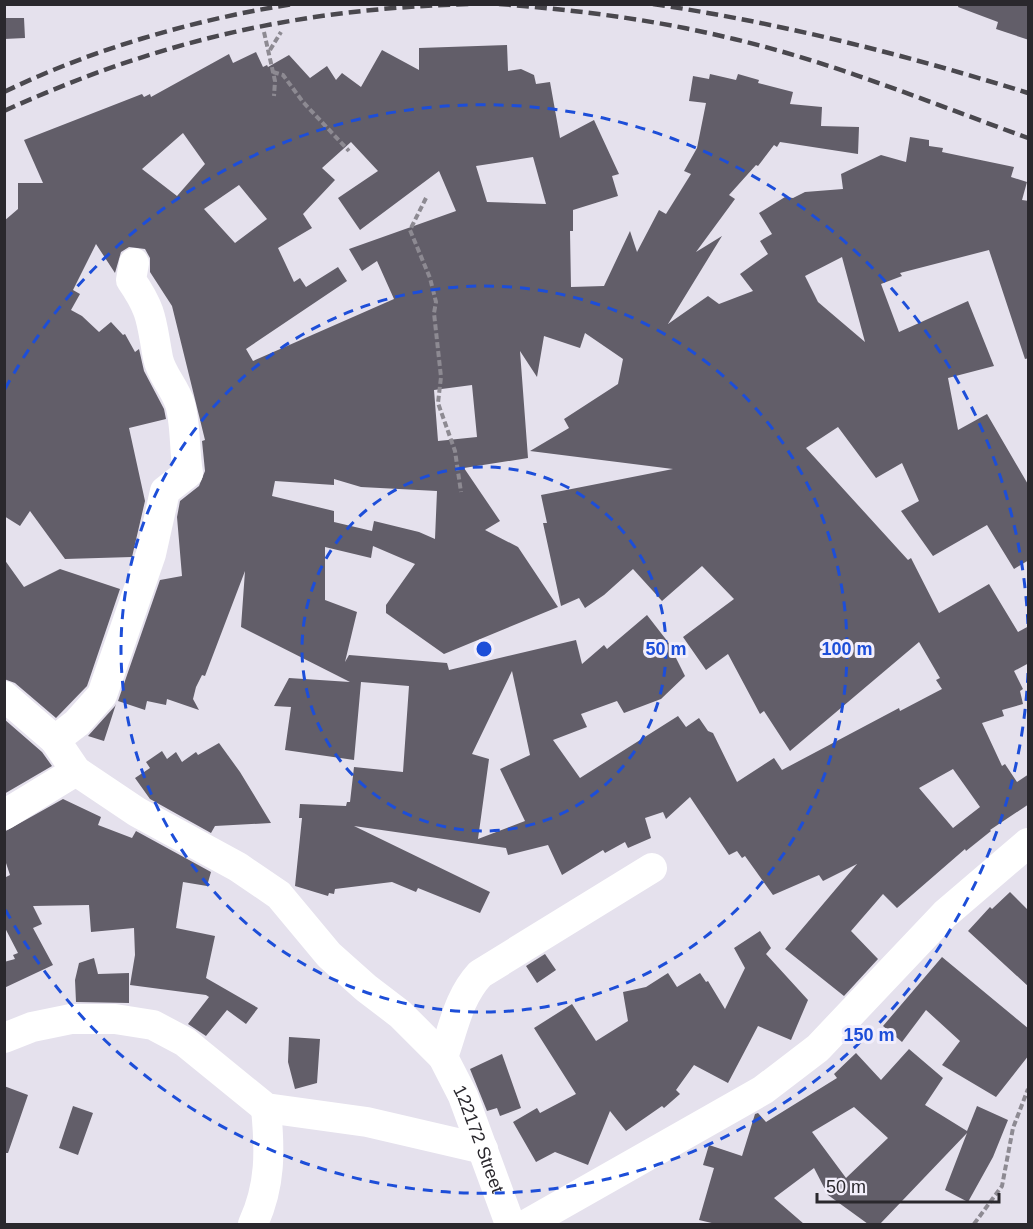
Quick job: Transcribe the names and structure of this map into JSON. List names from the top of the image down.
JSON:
{
  "streets": {
    "street": ["122172 Street"]
  },
  "scale_bar": "50 m",
  "rings": ["50 m", "100 m", "150 m"]
}
